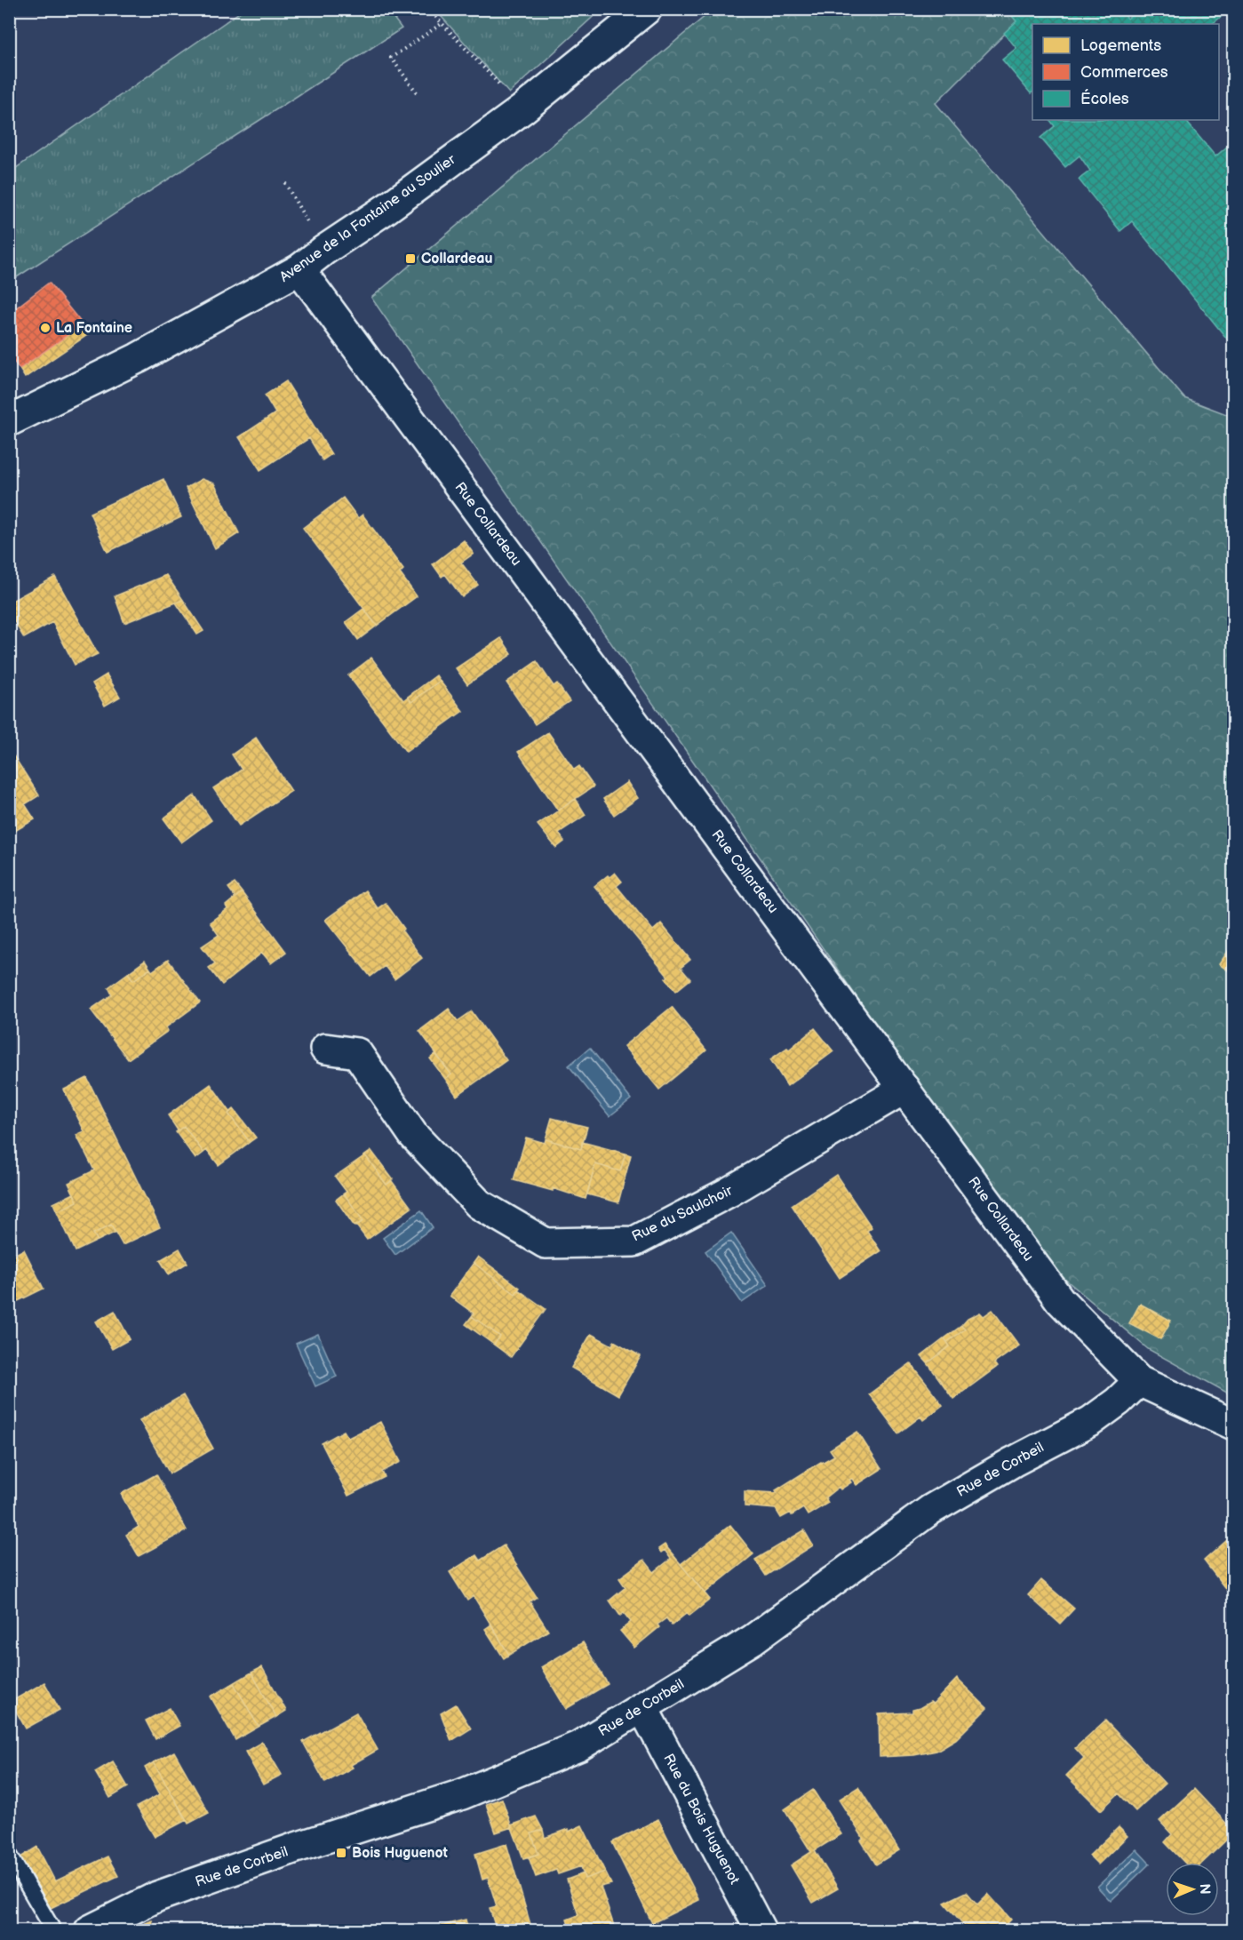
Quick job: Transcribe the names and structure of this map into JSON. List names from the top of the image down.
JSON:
{
  "streets": {
    "street": [
      "Avenue de la Fontaine au Soulier",
      "Rue Collardeau",
      "Rue du Saulchoir",
      "Rue de Corbeil",
      "Rue du Bois Huguenot"
    ]
  },
  "crossings": [
    ["Avenue de la Fontaine au Soulier", "Rue Collardeau"],
    ["Rue Collardeau", "Rue du Saulchoir"],
    ["Rue Collardeau", "Rue de Corbeil"],
    ["Rue de Corbeil", "Rue du Bois Huguenot"]
  ],
  "places": {
    "transit": ["Collardeau", "Bois Huguenot"],
    "other": ["La Fontaine"]
  },
  "legend": ["Logements", "Commerces", "Écoles"],
  "north": "right"
}
